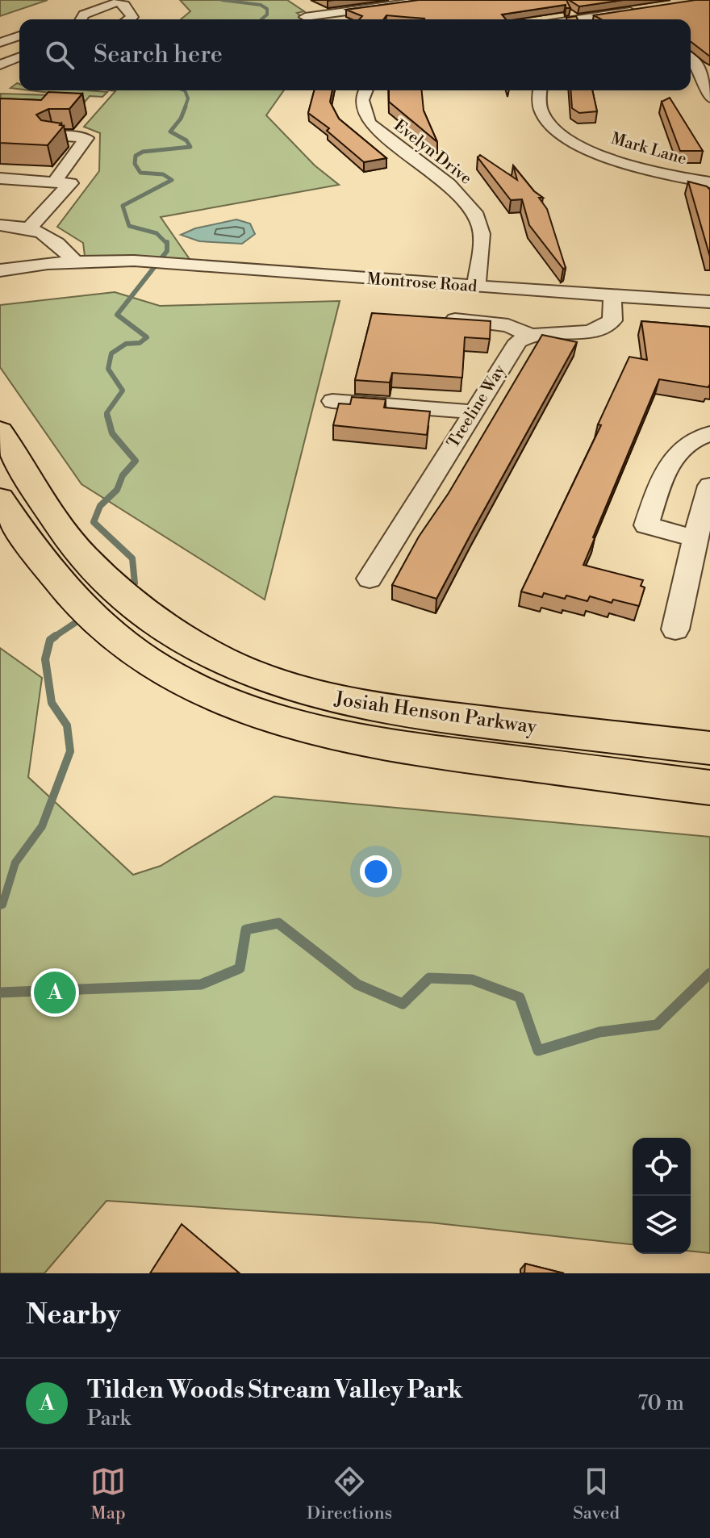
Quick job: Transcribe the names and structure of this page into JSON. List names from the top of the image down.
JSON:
{
  "streets": {
    "main road": ["Josiah Henson Parkway"],
    "street": [
      "Mark Lane",
      "Evelyn Drive",
      "Montrose Road",
      "Treeline Way"
    ]
  },
  "crossings": [
    ["Evelyn Drive", "Montrose Road"]
  ],
  "page": {
    "search": "Search here",
    "pins": "A",
    "heading": "Nearby",
    "list": [
      {
        "mark": "A",
        "name": "Tilden Woods Stream Valley Park",
        "note": "Park",
        "value": "70 m"
      }
    ],
    "nav": ["Map", "Directions", "Saved"]
  }
}
